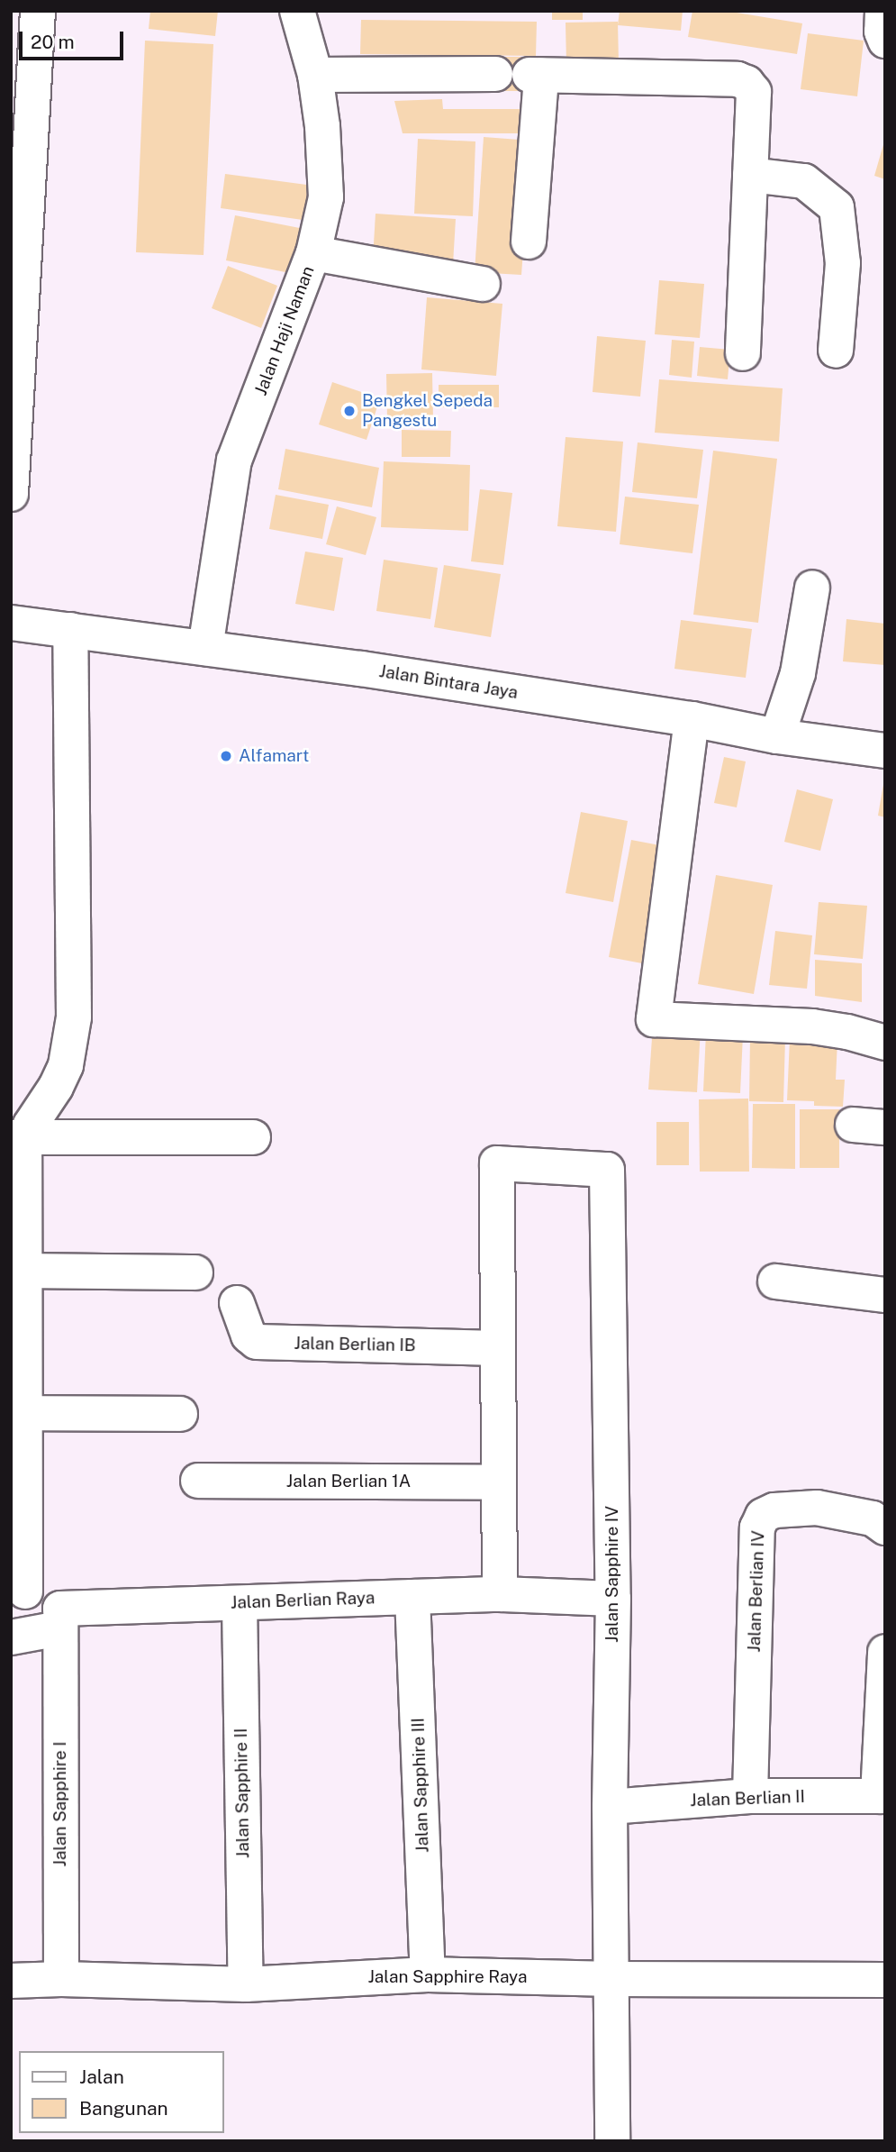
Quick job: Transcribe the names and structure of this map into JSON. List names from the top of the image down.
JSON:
{
  "streets": {
    "street": [
      "Jalan Haji Naman",
      "Jalan Bintara Jaya",
      "Jalan Berlian IB",
      "Jalan Berlian 1A",
      "Jalan Sapphire IV",
      "Jalan Berlian IV",
      "Jalan Berlian Raya",
      "Jalan Sapphire III",
      "Jalan Sapphire II",
      "Jalan Berlian II",
      "Jalan Sapphire I",
      "Jalan Sapphire Raya"
    ]
  },
  "crossings": [
    ["Jalan Haji Naman", "Jalan Bintara Jaya"],
    ["Jalan Berlian IB", "Jalan Sapphire IV"],
    ["Jalan Sapphire IV", "Jalan Berlian Raya"],
    ["Jalan Sapphire IV", "Jalan Berlian II"],
    ["Jalan Sapphire IV", "Jalan Sapphire Raya"],
    ["Jalan Berlian IV", "Jalan Berlian II"],
    ["Jalan Berlian Raya", "Jalan Sapphire III"],
    ["Jalan Berlian Raya", "Jalan Sapphire II"],
    ["Jalan Berlian Raya", "Jalan Sapphire I"],
    ["Jalan Sapphire III", "Jalan Sapphire Raya"],
    ["Jalan Sapphire II", "Jalan Sapphire Raya"],
    ["Jalan Sapphire I", "Jalan Sapphire Raya"]
  ],
  "places": ["Bengkel Sepeda Pangestu", "Alfamart"],
  "legend": ["Jalan", "Bangunan"],
  "scale_bar": "20 m"
}
